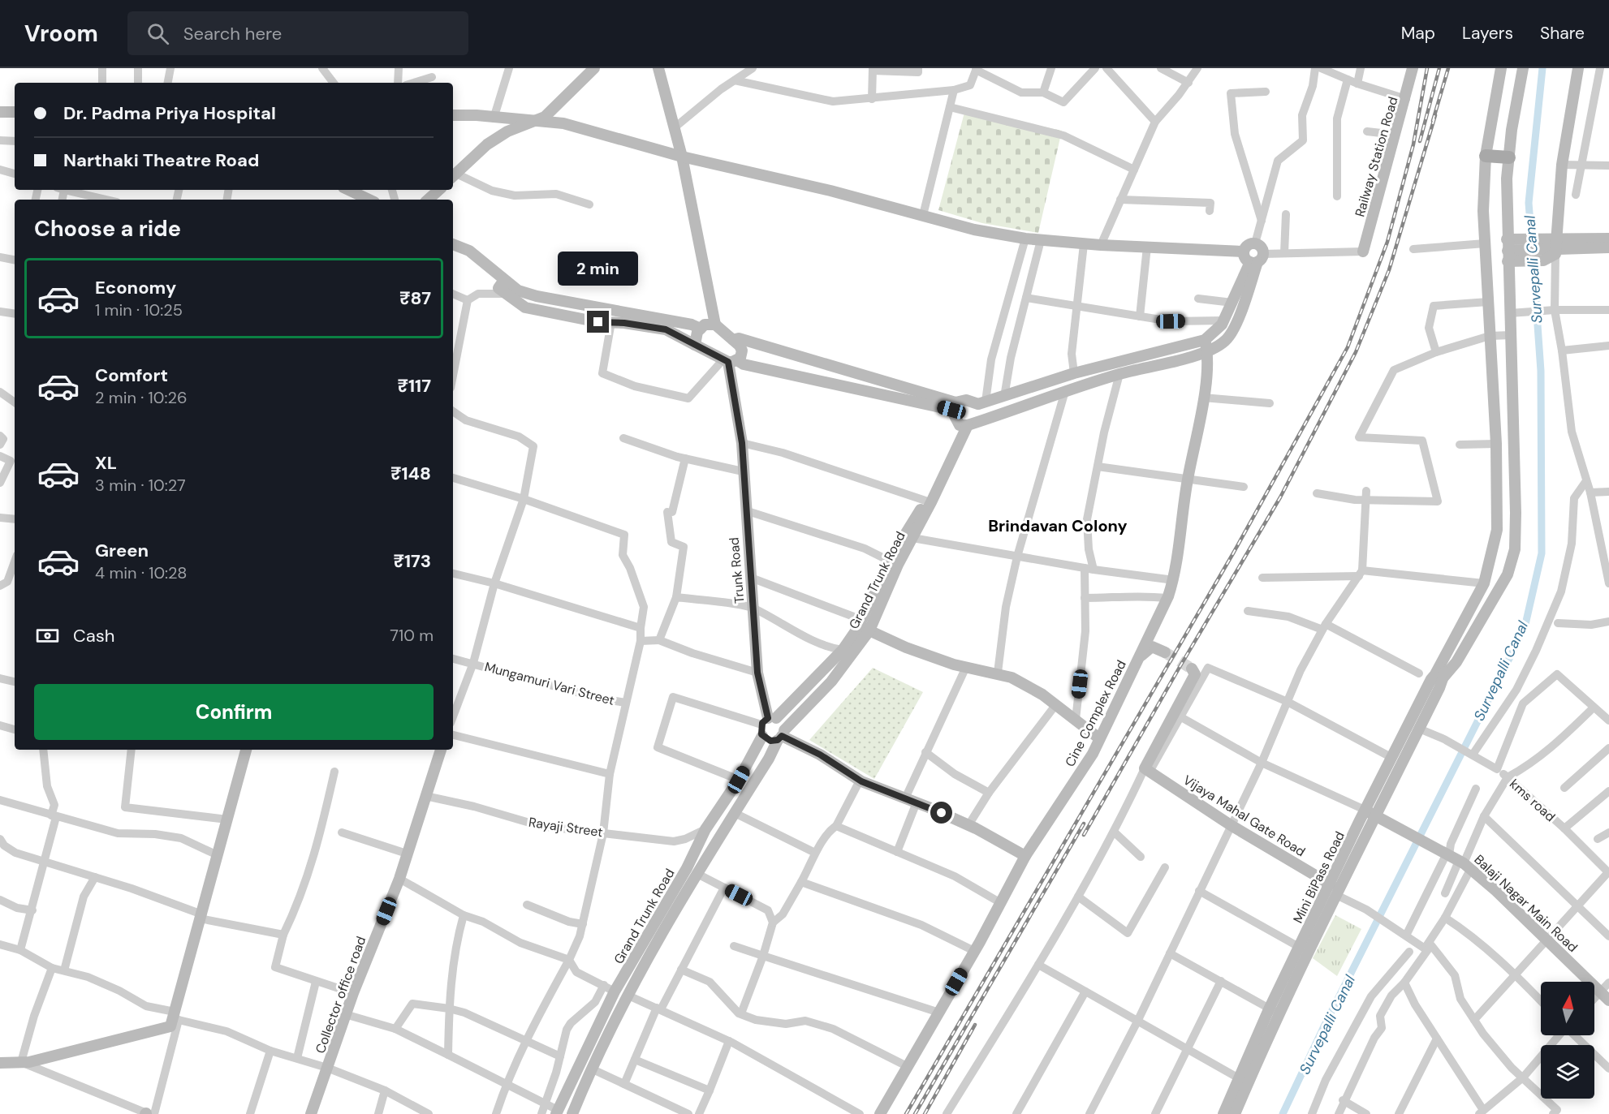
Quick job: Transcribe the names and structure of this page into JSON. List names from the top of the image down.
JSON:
{
  "streets": {
    "main road": [
      "Railway Station Road",
      "Trunk Road",
      "Grand Trunk Road",
      "Cine Complex Road",
      "Vijaya Mahal Gate Road",
      "Mini BiPass Road",
      "Balaji Nagar Main Road",
      "Collector office road"
    ],
    "street": ["Mungamuri Vari Street", "kms road", "Rayaji Street"]
  },
  "crossings": [
    ["Trunk Road", "Grand Trunk Road"],
    ["Grand Trunk Road", "Rayaji Street"],
    ["kms road", "Balaji Nagar Main Road"],
    ["Vijaya Mahal Gate Road", "Mini BiPass Road"],
    ["Rayaji Street", "Collector office road"],
    ["Mini BiPass Road", "Balaji Nagar Main Road"]
  ],
  "districts": ["Brindavan Colony"],
  "water": ["Survepalli Canal"],
  "north": "top",
  "page": {
    "header": "Vroom",
    "search": "Search here",
    "nav": ["Map", "Layers", "Share"],
    "banner": ["Dr. Padma Priya Hospital", "Narthaki Theatre Road"],
    "heading": "Choose a ride",
    "bubble": "2 min",
    "list": [
      {
        "name": "Economy",
        "note": "1 min · 10:25",
        "value": "₹87"
      },
      {
        "name": "Comfort",
        "note": "2 min · 10:26",
        "value": "₹117"
      },
      {
        "name": "XL",
        "note": "3 min · 10:27",
        "value": "₹148"
      },
      {
        "name": "Green",
        "note": "4 min · 10:28",
        "value": "₹173"
      }
    ],
    "pay": ["Cash", "710 m"],
    "buttons": "Confirm"
  }
}
